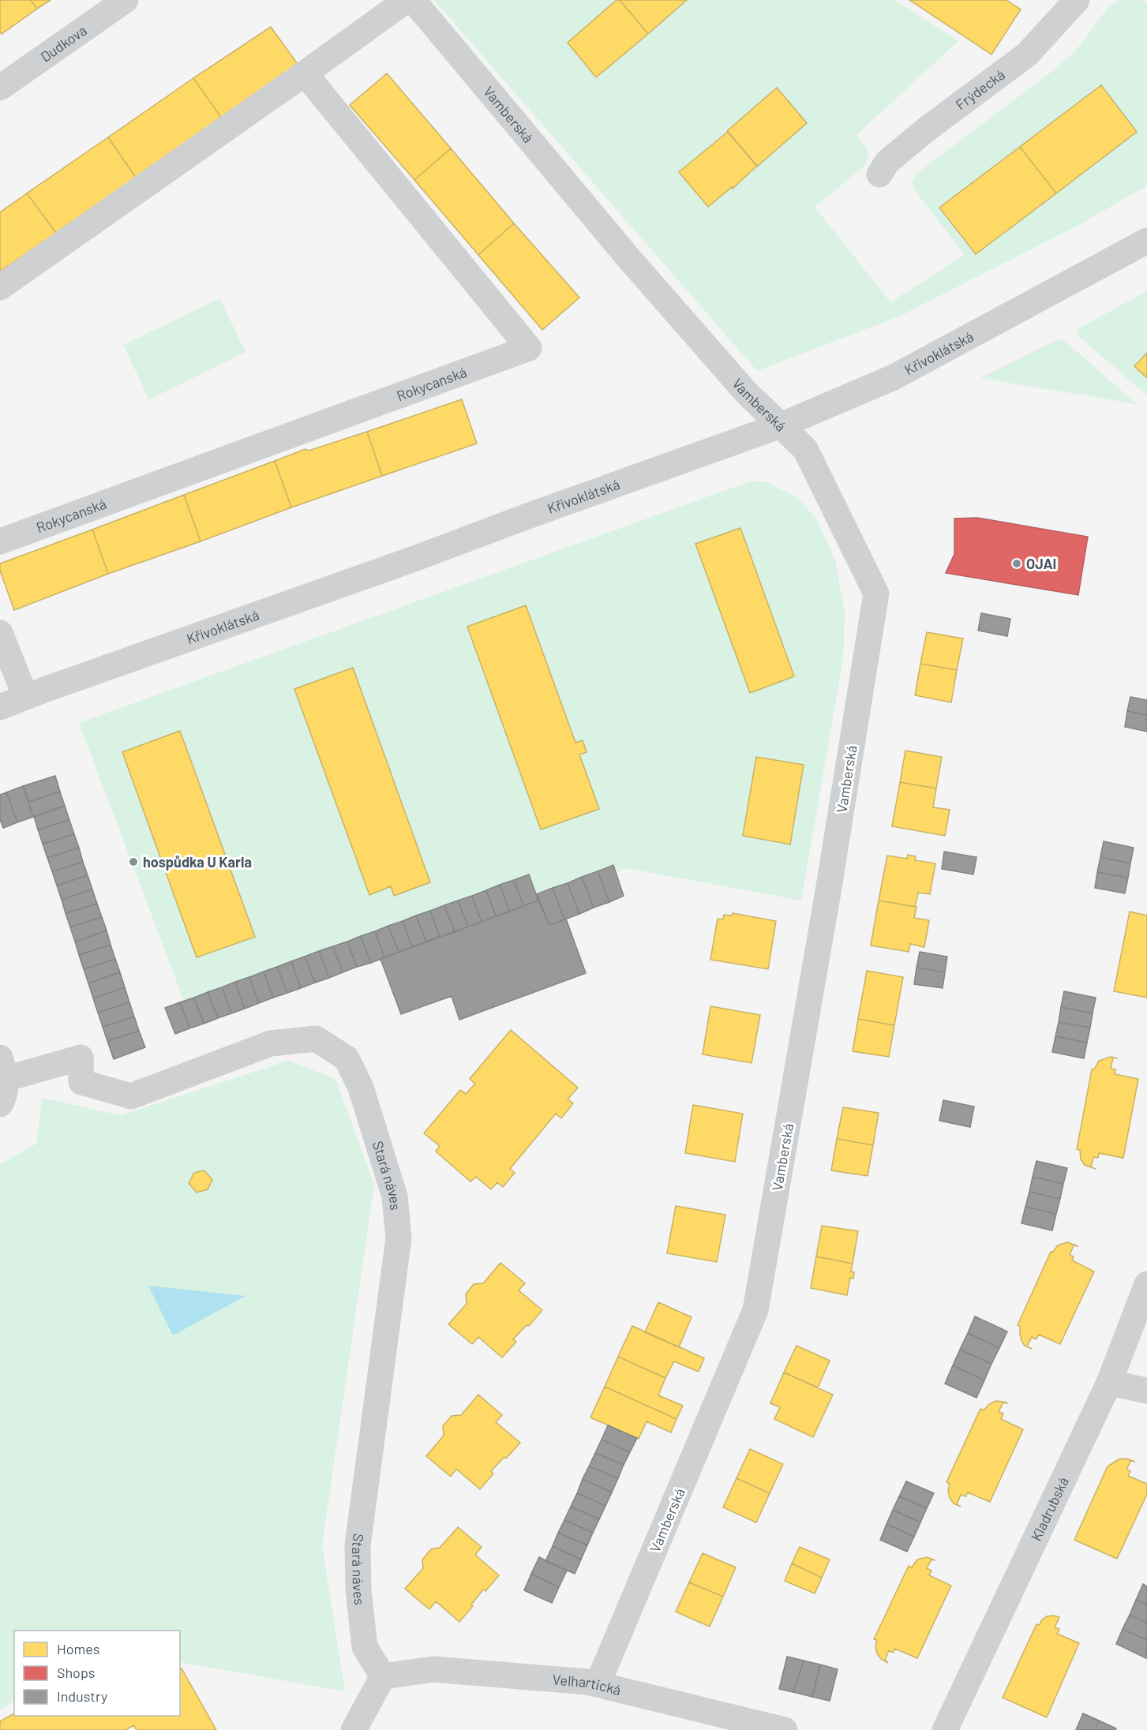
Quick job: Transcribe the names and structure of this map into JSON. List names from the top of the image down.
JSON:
{
  "streets": {
    "street": [
      "Dudkova",
      "Frýdecká",
      "Vamberská",
      "Křivoklátská",
      "Rokycanská",
      "Stará náves",
      "Kladrubská",
      "Velhartická"
    ]
  },
  "crossings": [
    ["Vamberská", "Křivoklátská"],
    ["Vamberská", "Velhartická"],
    ["Stará náves", "Velhartická"]
  ],
  "places": ["OJAI", "hospůdka U Karla"],
  "legend": ["Homes", "Shops", "Industry"]
}
